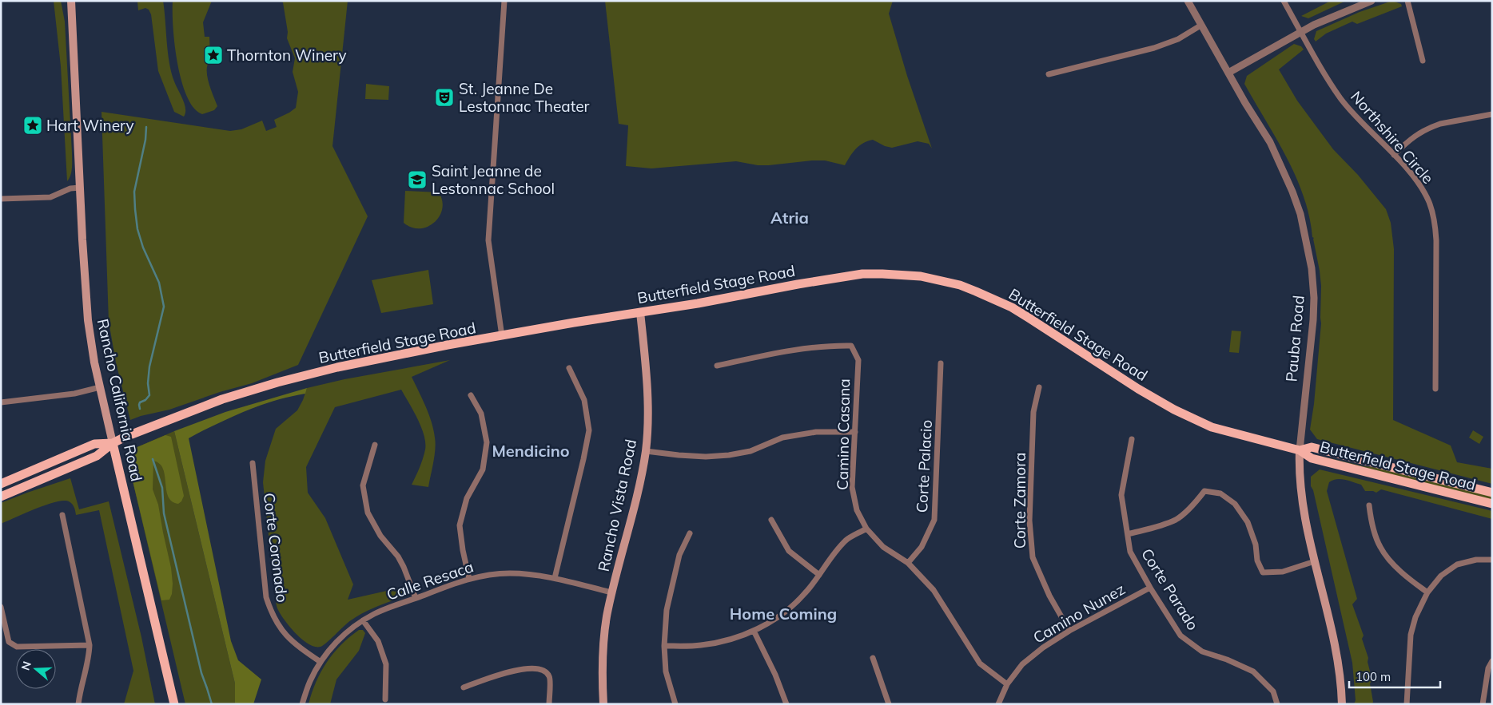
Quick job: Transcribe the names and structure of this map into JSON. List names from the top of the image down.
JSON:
{
  "streets": {
    "main road": [
      "Butterfield Stage Road",
      "Pauba Road",
      "Rancho California Road",
      "Rancho Vista Road"
    ],
    "street": [
      "Northshire Circle",
      "Camino Casana",
      "Corte Palacio",
      "Corte Zamora",
      "Corte Coronado",
      "Calle Resaca",
      "Corte Parado",
      "Camino Nunez"
    ]
  },
  "crossings": [
    ["Butterfield Stage Road", "Pauba Road"],
    ["Butterfield Stage Road", "Rancho California Road"],
    ["Butterfield Stage Road", "Rancho Vista Road"],
    ["Camino Casana", "Corte Palacio"],
    ["Camino Casana", "Camino Nunez"],
    ["Corte Zamora", "Camino Nunez"],
    ["Rancho Vista Road", "Calle Resaca"],
    ["Corte Coronado", "Calle Resaca"],
    ["Corte Parado", "Camino Nunez"]
  ],
  "districts": ["Atria", "Mendicino", "Home Coming"],
  "places": {
    "place": ["Thornton Winery", "Hart Winery"],
    "theatre": ["St. Jeanne De Lestonnac Theater"],
    "school or university": ["Saint Jeanne de Lestonnac School"]
  },
  "scale_bar": "100 m",
  "north": "left"
}
